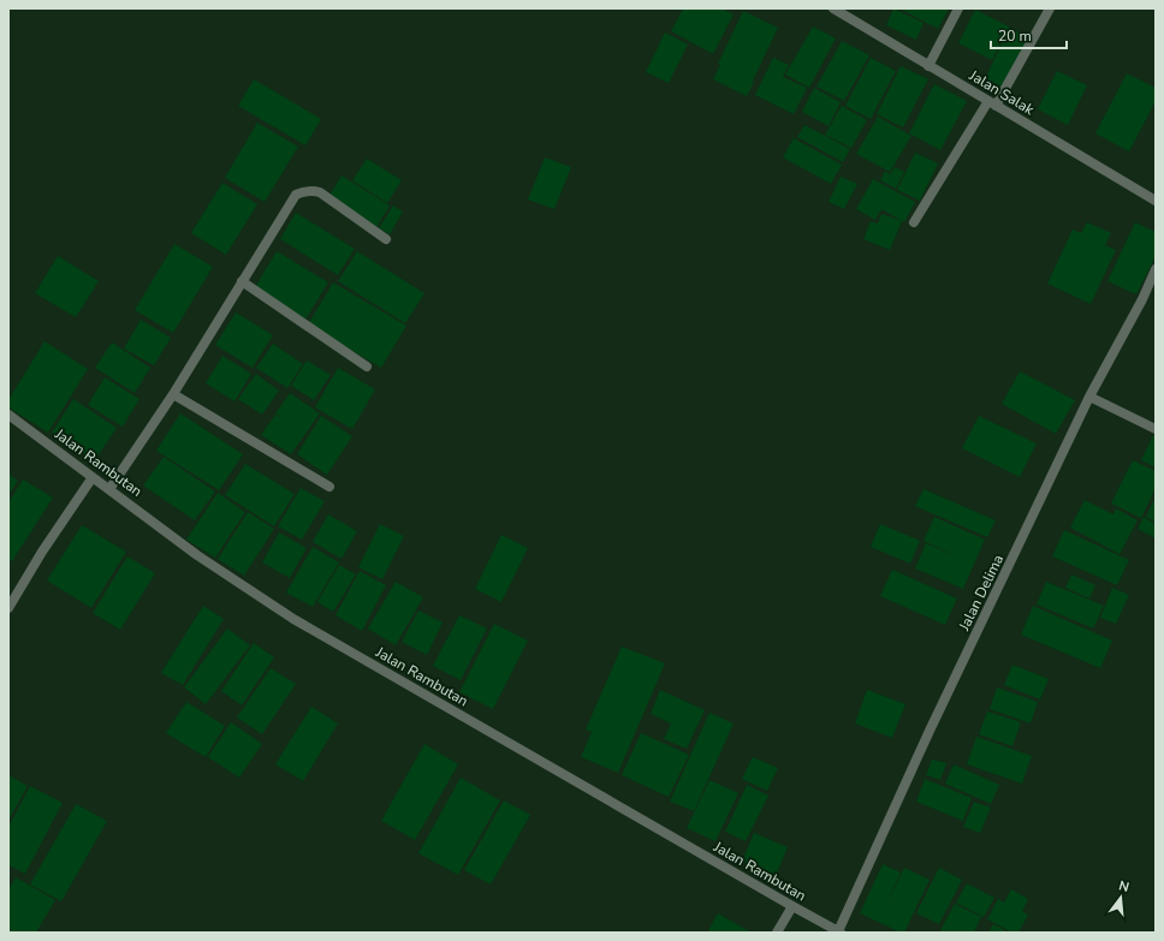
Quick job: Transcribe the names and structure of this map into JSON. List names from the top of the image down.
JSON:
{
  "streets": {
    "street": ["Jalan Salak", "Jalan Rambutan", "Jalan Delima"]
  },
  "crossings": [
    ["Jalan Rambutan", "Jalan Delima"]
  ],
  "scale_bar": "20 m",
  "north": "top"
}
